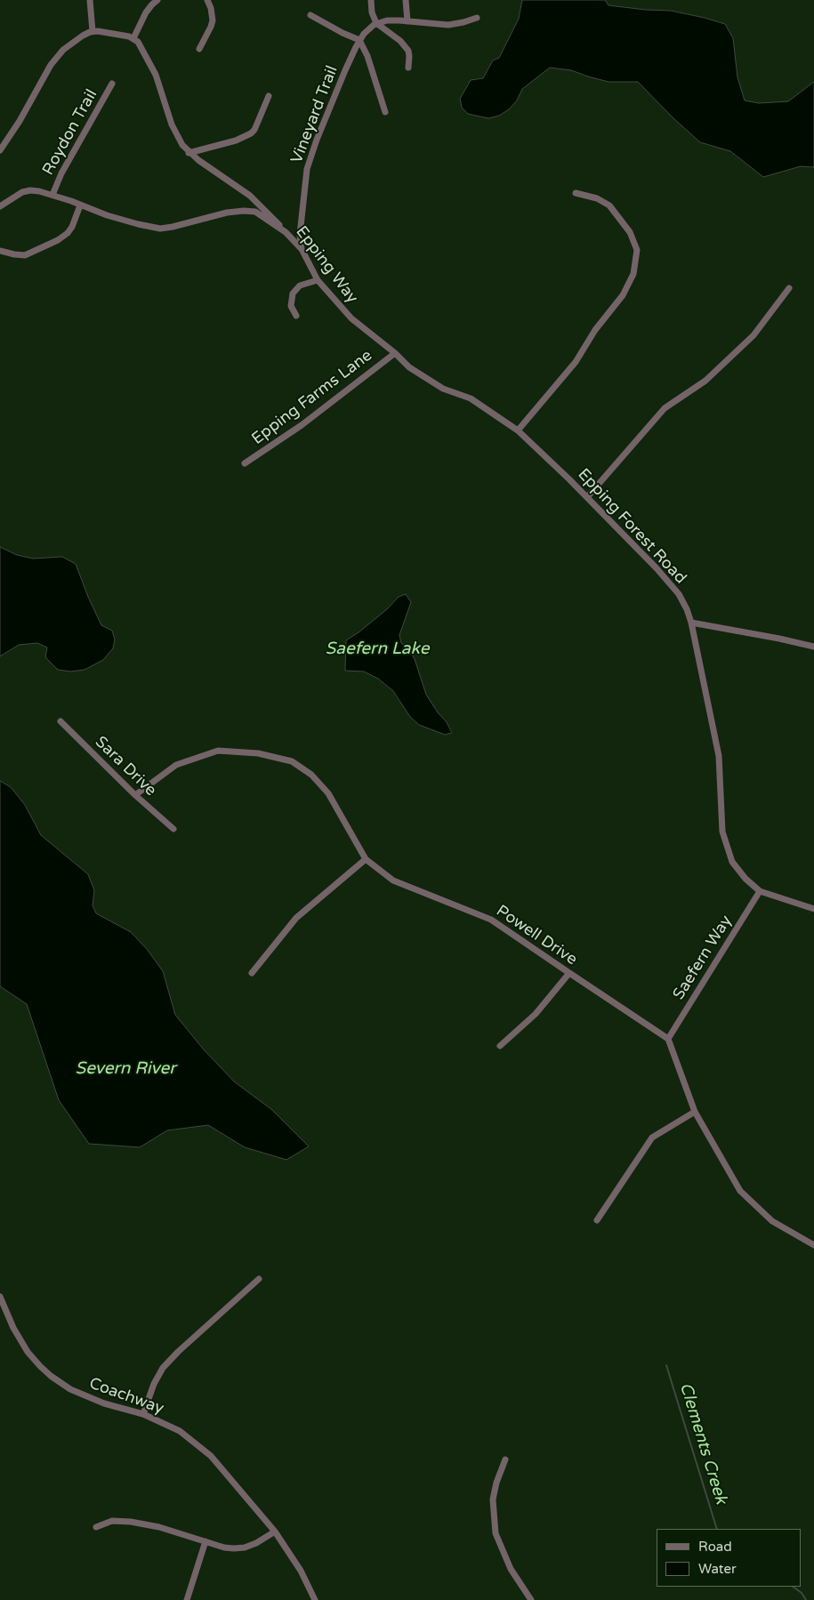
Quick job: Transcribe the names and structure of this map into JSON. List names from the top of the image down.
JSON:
{
  "streets": {
    "street": [
      "Vineyard Trail",
      "Roydon Trail",
      "Epping Way",
      "Epping Farms Lane",
      "Epping Forest Road",
      "Sara Drive",
      "Powell Drive",
      "Saefern Way",
      "Coachway"
    ]
  },
  "crossings": [
    ["Vineyard Trail", "Epping Way"],
    ["Roydon Trail", "Epping Way"],
    ["Epping Way", "Epping Farms Lane"],
    ["Epping Way", "Epping Forest Road"],
    ["Epping Farms Lane", "Epping Forest Road"],
    ["Epping Forest Road", "Saefern Way"],
    ["Sara Drive", "Powell Drive"],
    ["Powell Drive", "Saefern Way"]
  ],
  "water": ["Saefern Lake", "Severn River", "Clements Creek"],
  "legend": ["Road", "Water"]
}
